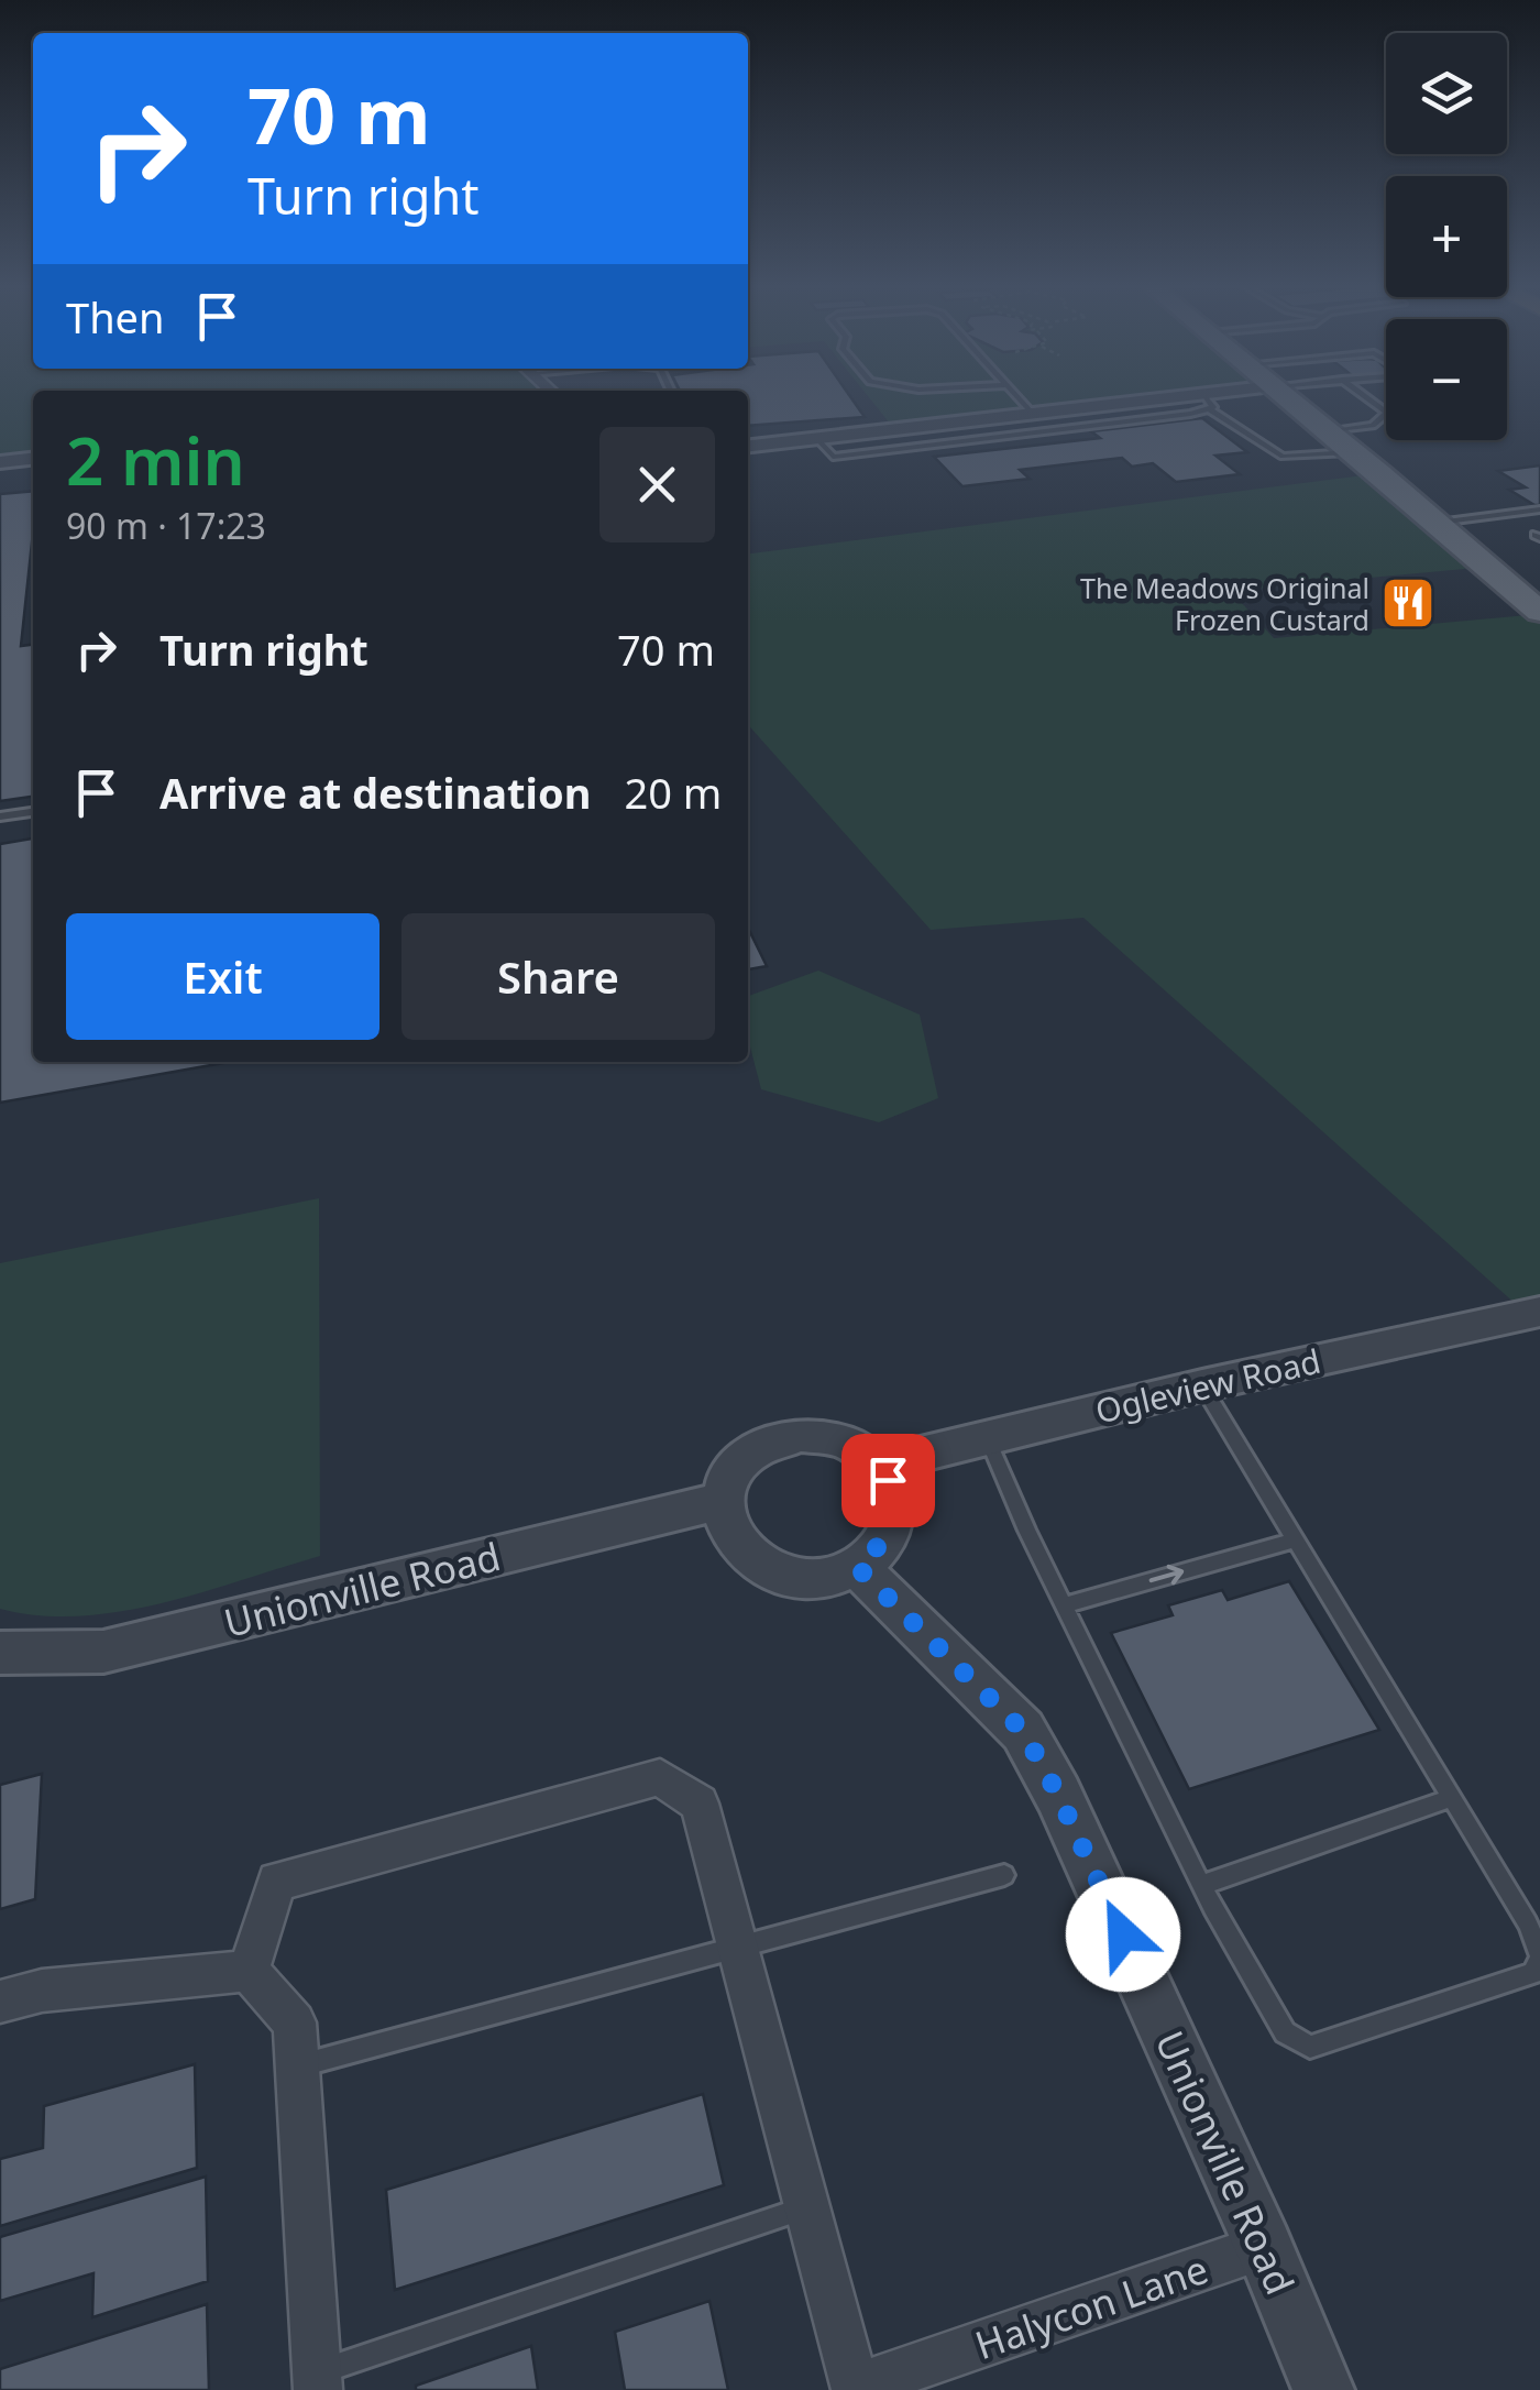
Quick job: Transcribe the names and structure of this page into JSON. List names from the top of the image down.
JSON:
{
  "streets": {
    "street": ["Ogleview Road", "Unionville Road", "Halycon Lane"]
  },
  "crossings": [
    ["Ogleview Road", "Unionville Road"],
    ["Unionville Road", "Halycon Lane"]
  ],
  "places": {
    "restaurant": ["The Meadows Original Frozen Custard"]
  },
  "page": {
    "map_buttons": ["+", "−"],
    "turn": ["70 m", "Turn right"],
    "then": "Then",
    "heading": ["2 min", "90 m · 17:23"],
    "list": [
      {
        "name": "Turn right",
        "value": "70 m"
      },
      {
        "name": "Arrive at destination",
        "value": "20 m"
      }
    ],
    "buttons": ["Exit", "Share"]
  }
}
